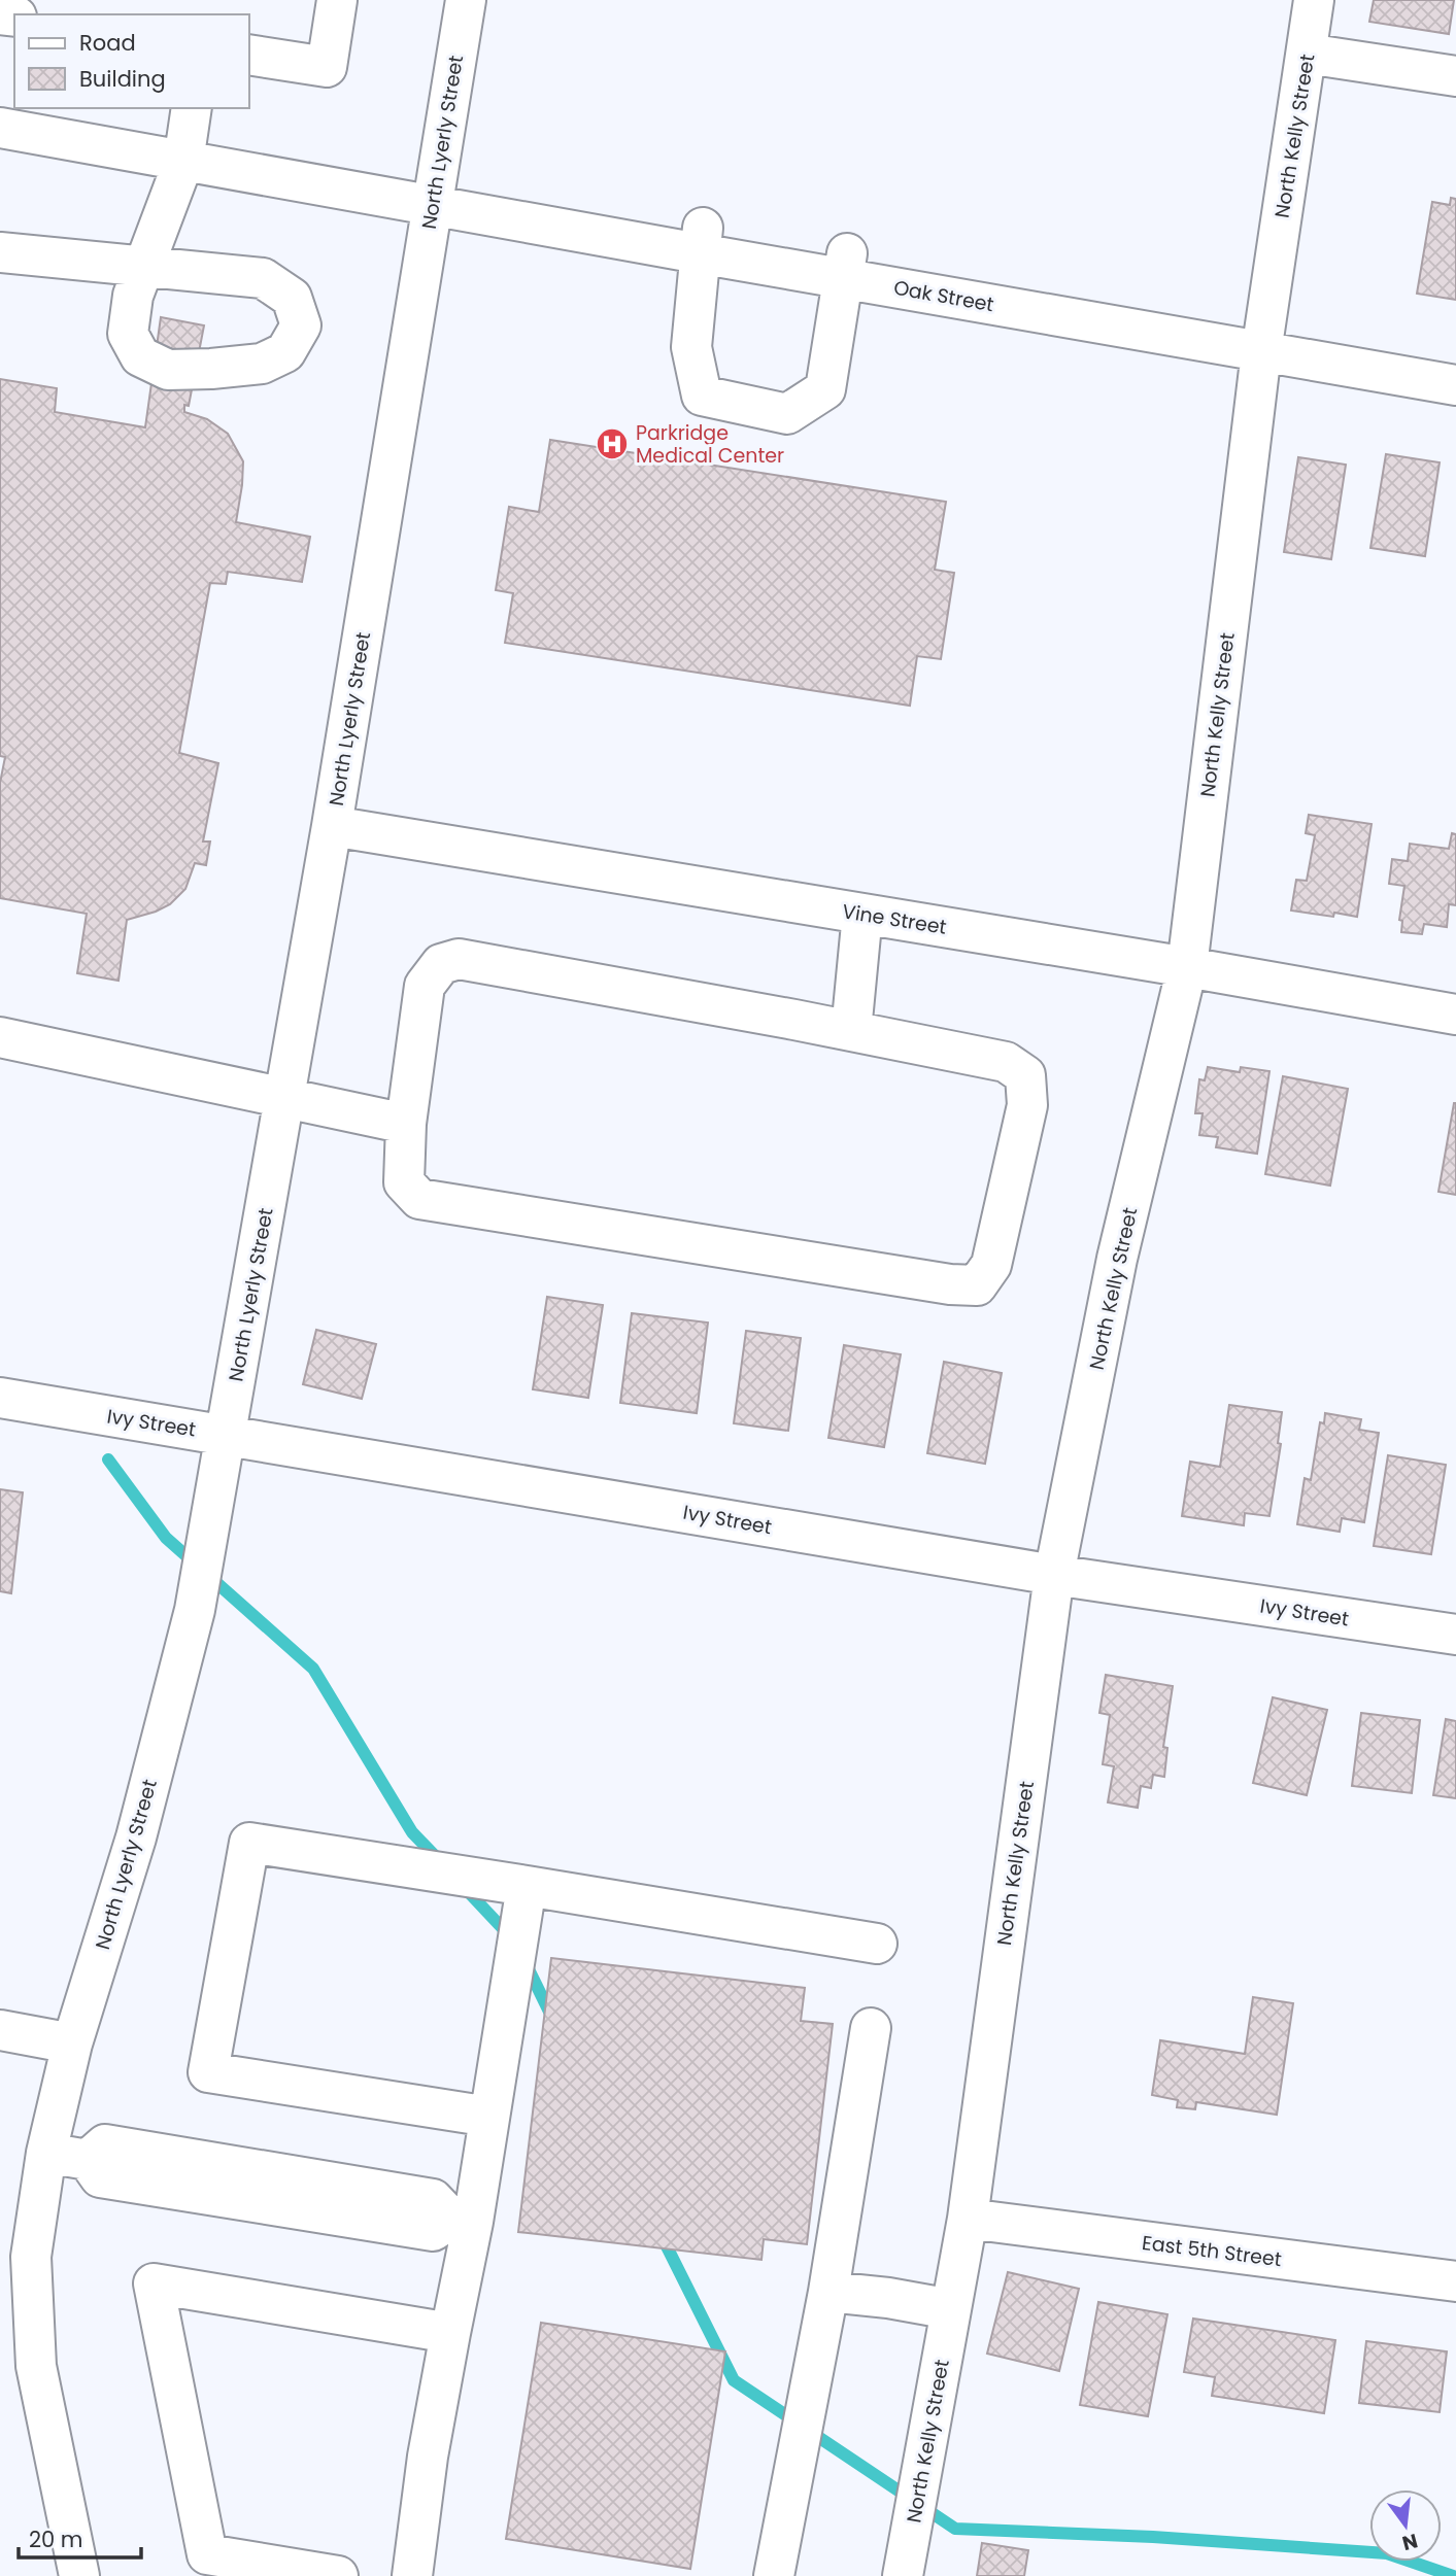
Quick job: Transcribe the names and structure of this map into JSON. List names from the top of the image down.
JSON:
{
  "streets": {
    "street": [
      "North Kelly Street",
      "North Lyerly Street",
      "Oak Street",
      "Vine Street",
      "Ivy Street",
      "East 5th Street"
    ]
  },
  "crossings": [
    ["North Kelly Street", "Oak Street"],
    ["North Kelly Street", "Vine Street"],
    ["North Kelly Street", "Ivy Street"],
    ["North Kelly Street", "East 5th Street"],
    ["North Lyerly Street", "Oak Street"],
    ["North Lyerly Street", "Vine Street"],
    ["North Lyerly Street", "Ivy Street"]
  ],
  "places": {
    "hospital": ["Parkridge Medical Center"]
  },
  "legend": ["Road", "Building"],
  "scale_bar": "20 m",
  "north": "bottom"
}
